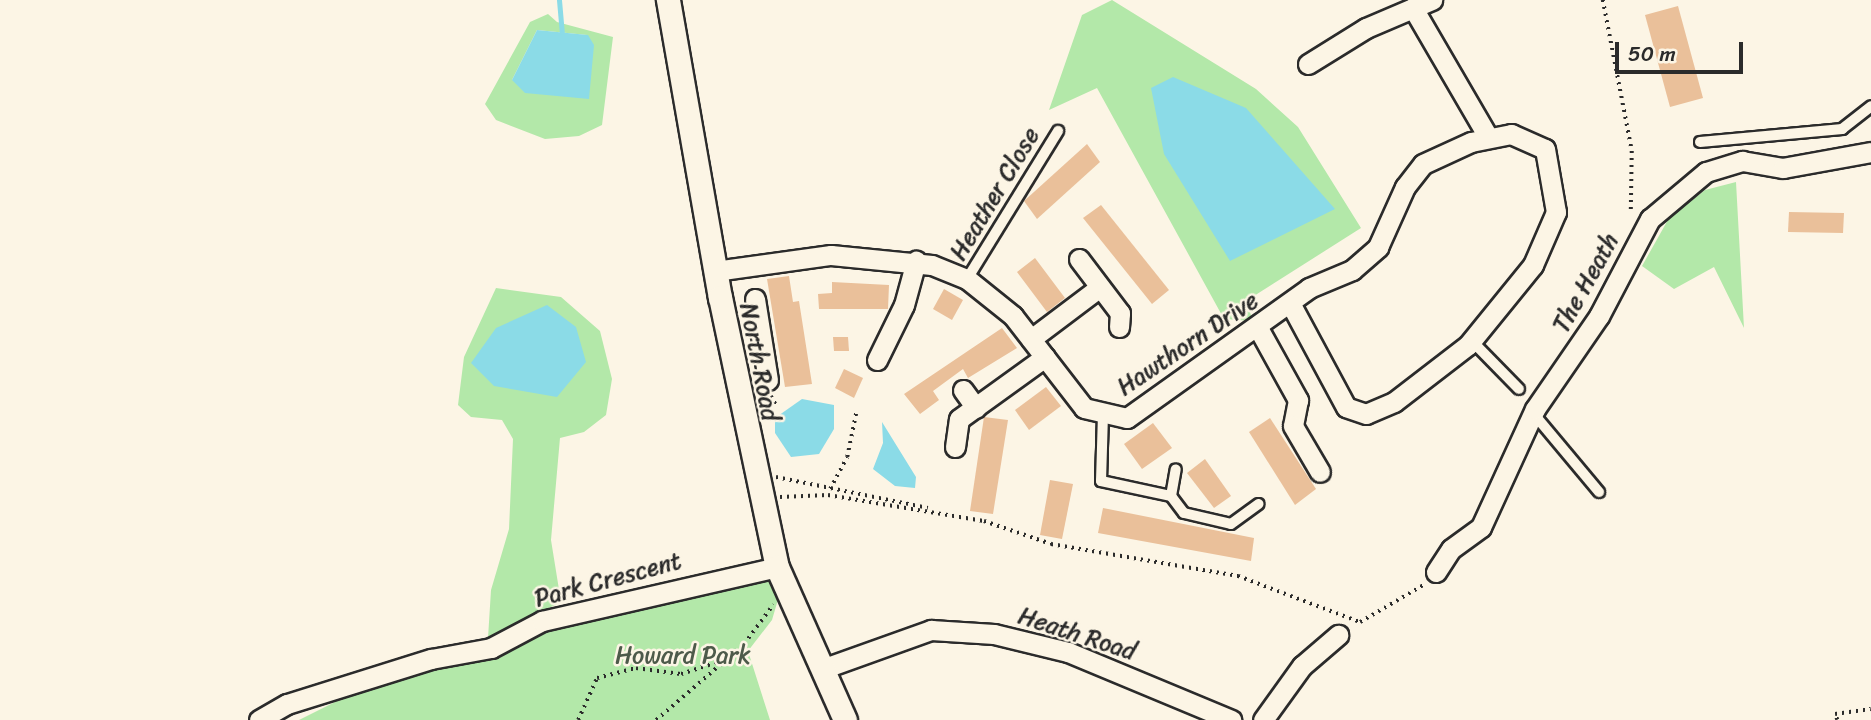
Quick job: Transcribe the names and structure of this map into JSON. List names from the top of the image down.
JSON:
{
  "streets": {
    "street": [
      "The Heath",
      "Hawthorn Drive",
      "North Road",
      "Park Crescent",
      "Heath Road"
    ],
    "lane": ["Heather Close"]
  },
  "crossings": [
    ["Heather Close", "Hawthorn Drive"],
    ["Hawthorn Drive", "North Road"],
    ["North Road", "Park Crescent"],
    ["North Road", "Heath Road"]
  ],
  "parks": ["Howard Park"],
  "scale_bar": "50 m"
}
